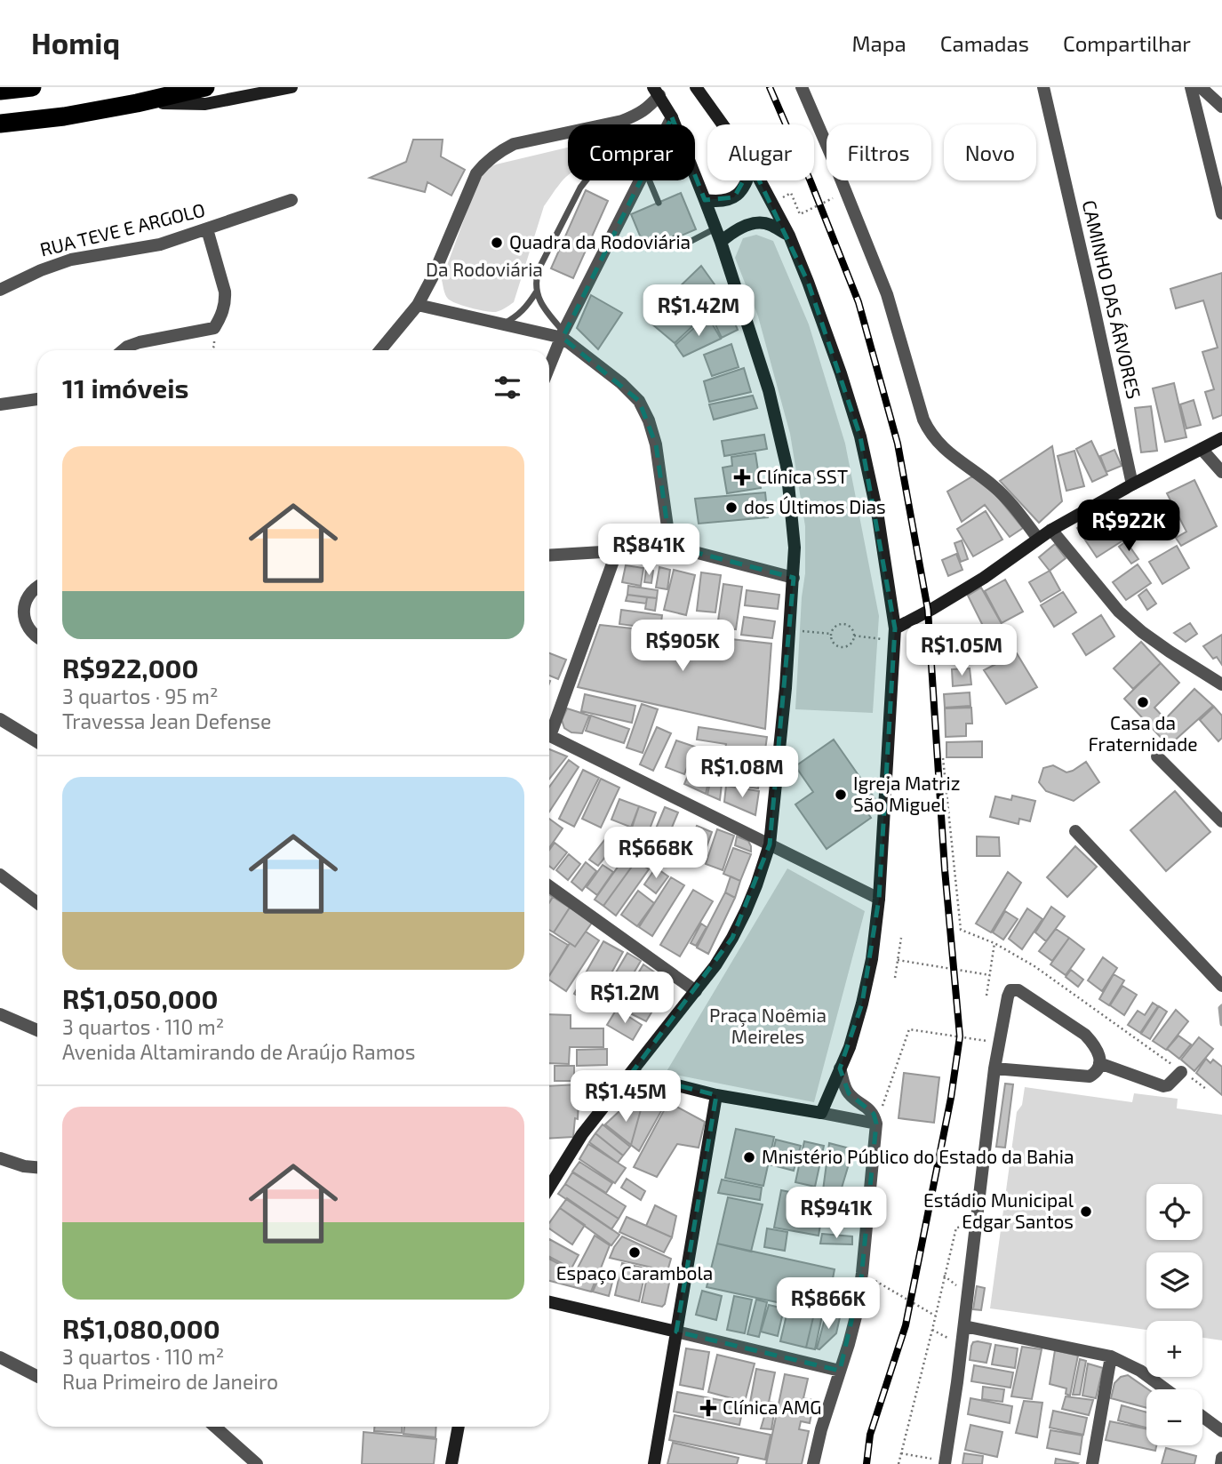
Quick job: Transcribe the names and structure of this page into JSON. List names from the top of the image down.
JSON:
{
  "streets": {
    "street": ["RUA TEVE E ARGOLO", "CAMINHO DAS ÁRVORES"]
  },
  "parks": ["Da Rodoviária", "Praça Noêmia Meireles"],
  "places": {
    "other": [
      "Quadra da Rodoviária",
      "dos Últimos Dias",
      "Casa da Fraternidade",
      "Igreja Matriz São Miguel",
      "Mnistério Público do Estado da Bahia",
      "Estádio Municipal Edgar Santos",
      "Espaço Carambola"
    ],
    "health": ["Clínica SST", "Clínica AMG"]
  },
  "page": {
    "header": "Homiq",
    "nav": ["Mapa", "Camadas", "Compartilhar"],
    "chip": [
      "Comprar",
      "Alugar",
      "Filtros",
      "Novo"
    ],
    "price": [
      "R$1.42M",
      "R$922K",
      "R$841K",
      "R$905K",
      "R$1.05M",
      "R$1.08M",
      "R$668K",
      "R$1.2M",
      "R$1.45M",
      "R$941K",
      "R$866K"
    ],
    "heading": "11 imóveis",
    "list": [
      {
        "name": "R$922,000",
        "note": "3 quartos · 95 m² · Travessa Jean Defense"
      },
      {
        "name": "R$1,050,000",
        "note": "3 quartos · 110 m² · Avenida Altamirando de Araújo Ramos"
      },
      {
        "name": "R$1,080,000",
        "note": "3 quartos · 110 m² · Rua Primeiro de Janeiro"
      }
    ],
    "map_buttons": ["+", "−"]
  }
}
